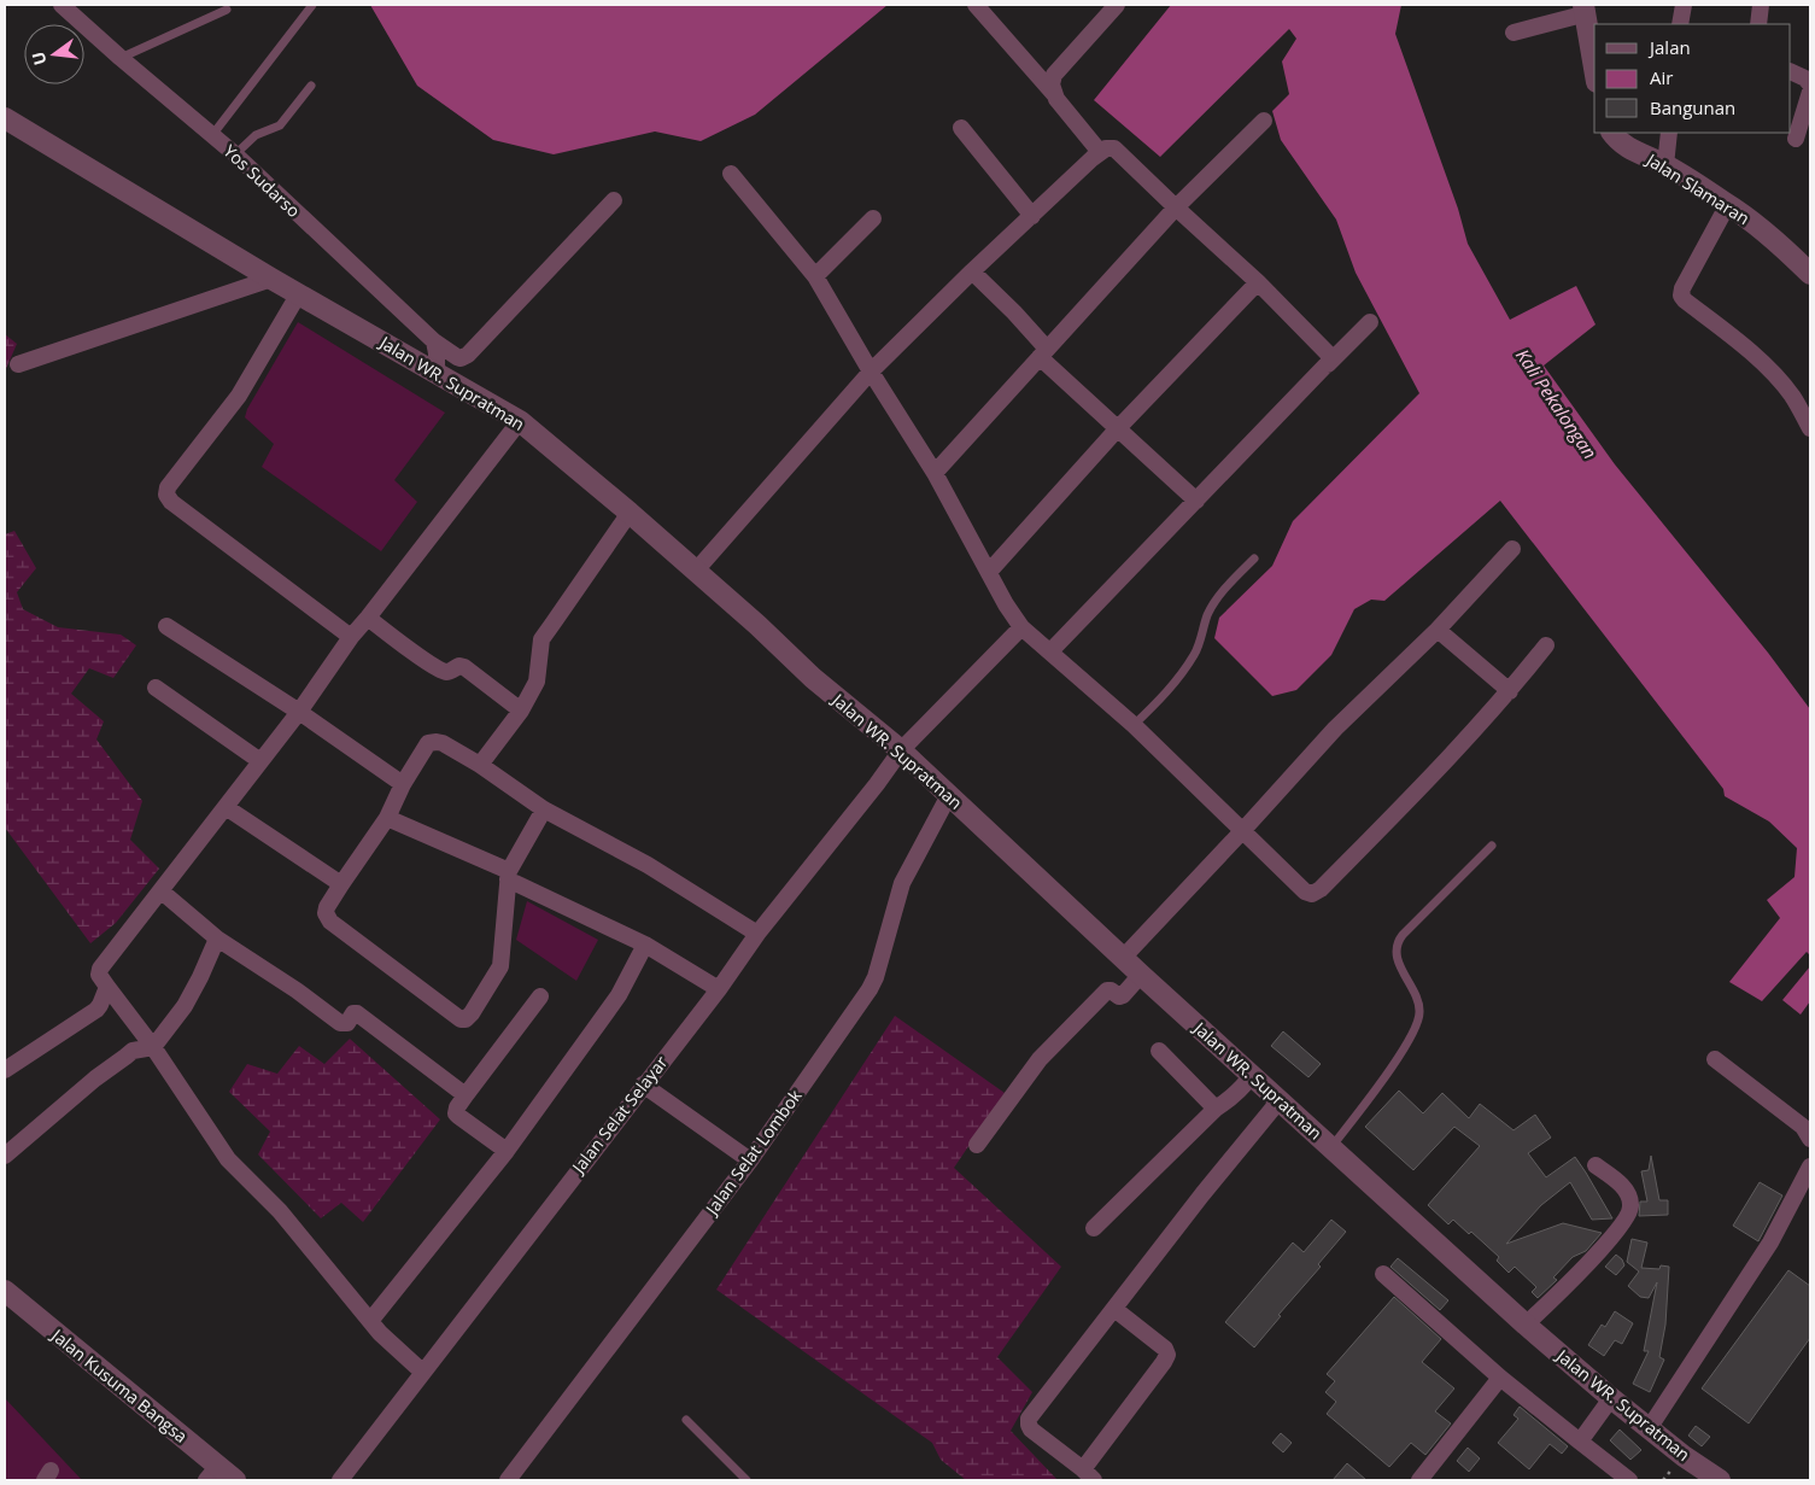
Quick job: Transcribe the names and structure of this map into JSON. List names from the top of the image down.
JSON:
{
  "streets": {
    "street": [
      "Yos Sudarso",
      "Jalan Slamaran",
      "Jalan WR. Supratman",
      "Jalan Selat Selayar",
      "Jalan Selat Lombok",
      "Jalan Kusuma Bangsa"
    ]
  },
  "crossings": [
    ["Jalan WR. Supratman", "Jalan Selat Selayar"],
    ["Jalan WR. Supratman", "Jalan Selat Lombok"]
  ],
  "water": ["Kali Pekalongan"],
  "legend": ["Jalan", "Air", "Bangunan"],
  "north": "left"
}
